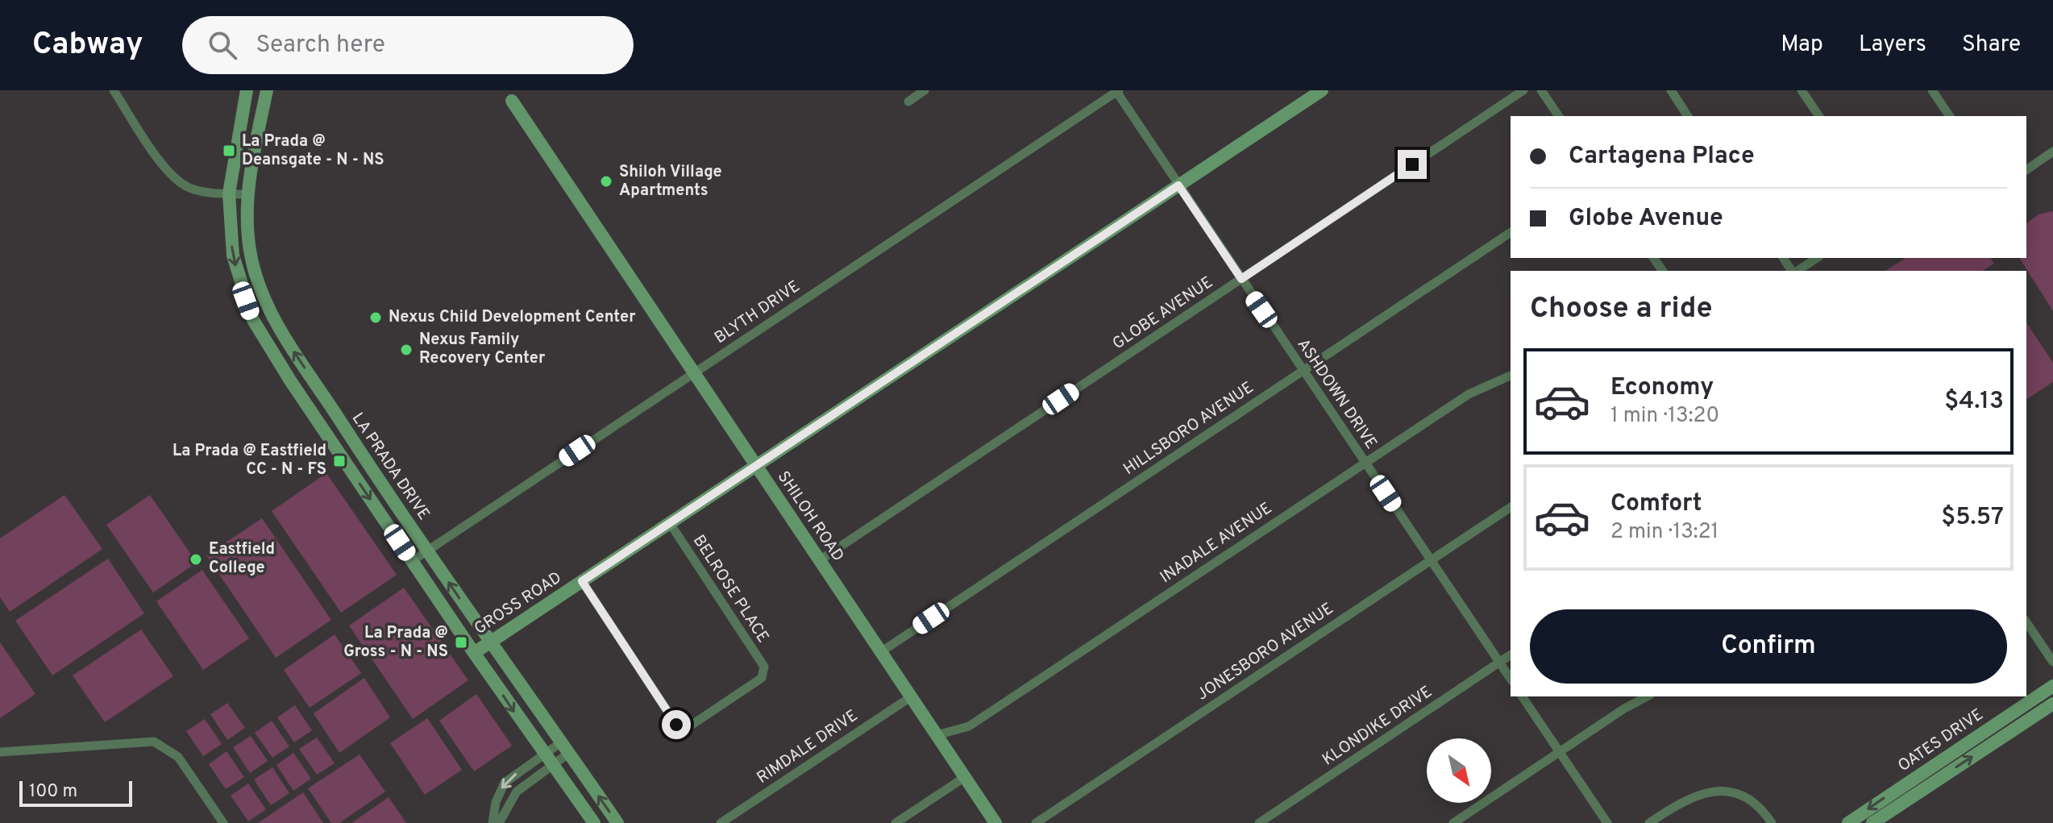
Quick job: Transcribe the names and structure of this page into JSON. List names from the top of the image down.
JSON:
{
  "streets": {
    "main road": [
      "LA PRADA DRIVE",
      "SHILOH ROAD",
      "GROSS ROAD",
      "OATES DRIVE"
    ],
    "street": [
      "BLYTH DRIVE",
      "GLOBE AVENUE",
      "ASHDOWN DRIVE",
      "HILLSBORO AVENUE",
      "INADALE AVENUE",
      "BELROSE PLACE",
      "JONESBORO AVENUE",
      "KLONDIKE DRIVE",
      "RIMDALE DRIVE"
    ]
  },
  "crossings": [
    ["BLYTH DRIVE", "ASHDOWN DRIVE"],
    ["BLYTH DRIVE", "LA PRADA DRIVE"],
    ["BLYTH DRIVE", "SHILOH ROAD"],
    ["GLOBE AVENUE", "ASHDOWN DRIVE"],
    ["GLOBE AVENUE", "SHILOH ROAD"],
    ["ASHDOWN DRIVE", "HILLSBORO AVENUE"],
    ["ASHDOWN DRIVE", "INADALE AVENUE"],
    ["ASHDOWN DRIVE", "GROSS ROAD"],
    ["ASHDOWN DRIVE", "JONESBORO AVENUE"],
    ["ASHDOWN DRIVE", "KLONDIKE DRIVE"],
    ["HILLSBORO AVENUE", "SHILOH ROAD"],
    ["LA PRADA DRIVE", "GROSS ROAD"],
    ["SHILOH ROAD", "INADALE AVENUE"],
    ["SHILOH ROAD", "GROSS ROAD"],
    ["SHILOH ROAD", "RIMDALE DRIVE"],
    ["BELROSE PLACE", "GROSS ROAD"]
  ],
  "places": {
    "transit": ["La Prada @ Deansgate - N - NS", "La Prada @ Eastfield CC - N - FS", "La Prada @ Gross - N - NS"],
    "other": [
      "Shiloh Village Apartments",
      "Nexus Child Development Center",
      "Nexus Family Recovery Center",
      "Eastfield College"
    ]
  },
  "scale_bar": "100 m",
  "north": "bottom right",
  "page": {
    "header": "Cabway",
    "search": "Search here",
    "nav": ["Map", "Layers", "Share"],
    "banner": ["Cartagena Place", "Globe Avenue"],
    "heading": "Choose a ride",
    "list": [
      {
        "name": "Economy",
        "note": "1 min · 13:20",
        "value": "$4.13"
      },
      {
        "name": "Comfort",
        "note": "2 min · 13:21",
        "value": "$5.57"
      }
    ],
    "buttons": "Confirm",
    "scale": "100 m"
  }
}
